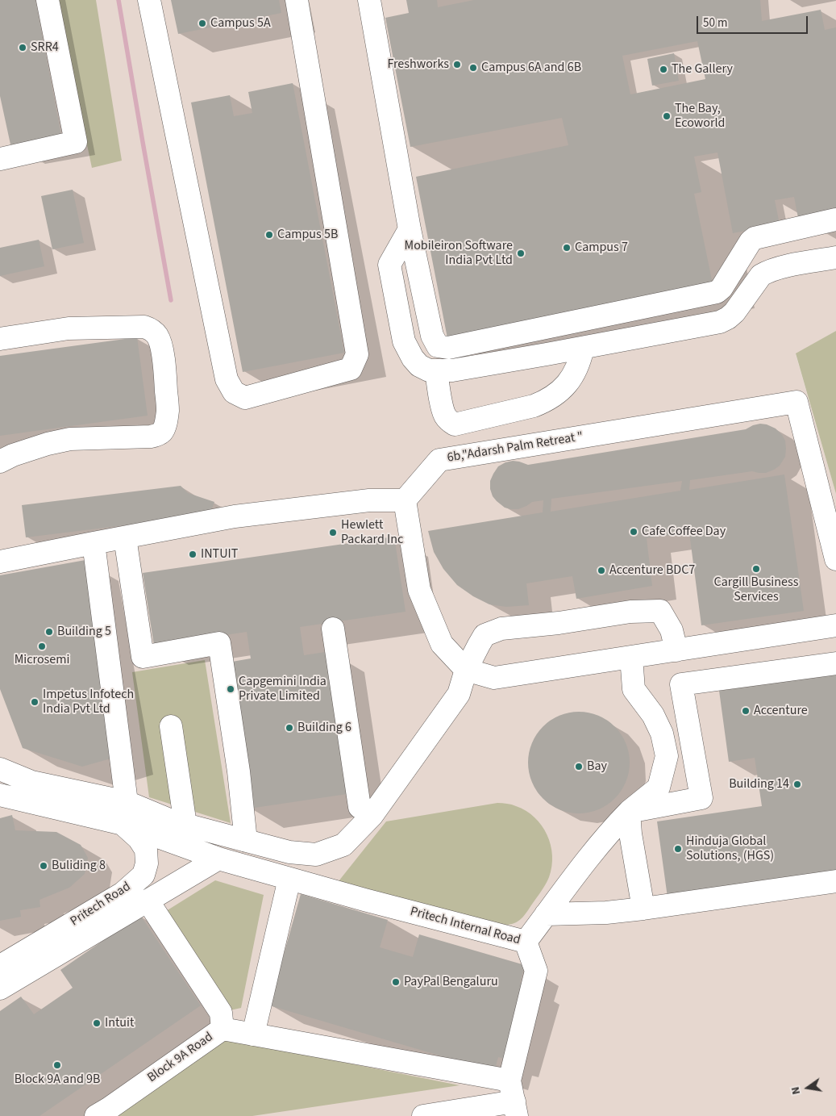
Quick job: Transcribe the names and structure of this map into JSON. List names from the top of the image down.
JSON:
{
  "streets": {
    "lane": [
      "6b,\"Adarsh Palm Retreat \"",
      "Pritech Road",
      "Pritech Internal Road",
      "Block 9A Road"
    ]
  },
  "crossings": [
    ["Pritech Road", "Pritech Internal Road"]
  ],
  "places": [
    "Campus 5A",
    "SRR4",
    "Freshworks",
    "Campus 6A and 6B",
    "The Gallery",
    "The Bay, Ecoworld",
    "Campus 5B",
    "Campus 7",
    "Mobileiron Software India Pvt Ltd",
    "Cafe Coffee Day",
    "Hewlett Packard Inc",
    "INTUIT",
    "Cargill Business Services",
    "Accenture BDC7",
    "Building 5",
    "Microsemi",
    "Capgemini India Private Limited",
    "Impetus Infotech India Pvt Ltd",
    "Accenture",
    "Building 6",
    "Bay",
    "Building 14",
    "Hinduja Global Solutions, (HGS)",
    "Buliding 8",
    "PayPal Bengaluru",
    "Intuit",
    "Block 9A and 9B"
  ],
  "scale_bar": "50 m",
  "north": "left"
}
